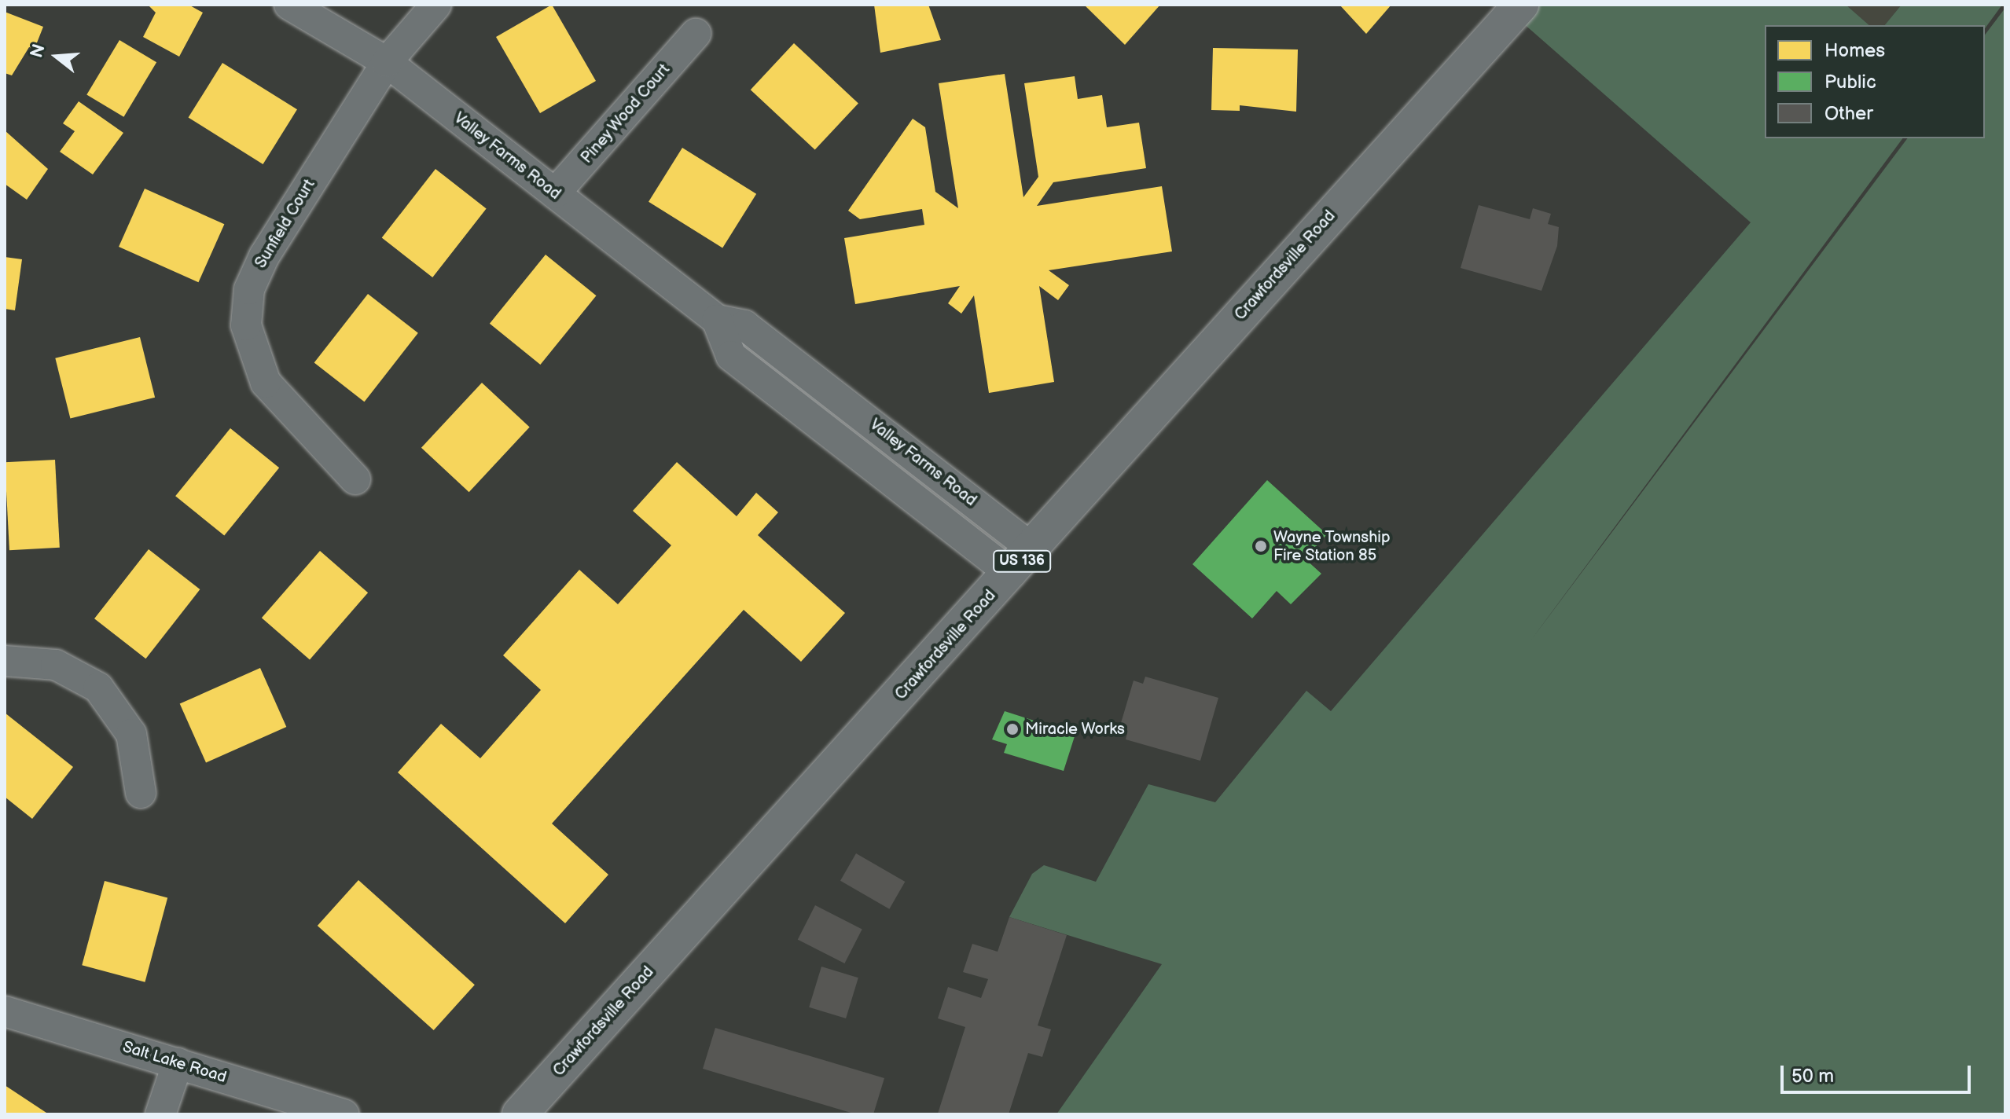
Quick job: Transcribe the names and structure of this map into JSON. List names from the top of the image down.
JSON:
{
  "streets": {
    "main road": ["Crawfordsville Road", "US 136"],
    "street": [
      "Piney Wood Court",
      "Valley Farms Road",
      "Sunfield Court",
      "Salt Lake Road"
    ]
  },
  "crossings": [
    ["Piney Wood Court", "Valley Farms Road"],
    ["Valley Farms Road", "Sunfield Court"],
    ["Valley Farms Road", "Crawfordsville Road"]
  ],
  "places": ["Wayne Township Fire Station 85", "Miracle Works"],
  "legend": ["Homes", "Public", "Other"],
  "scale_bar": "50 m",
  "north": "left"
}
